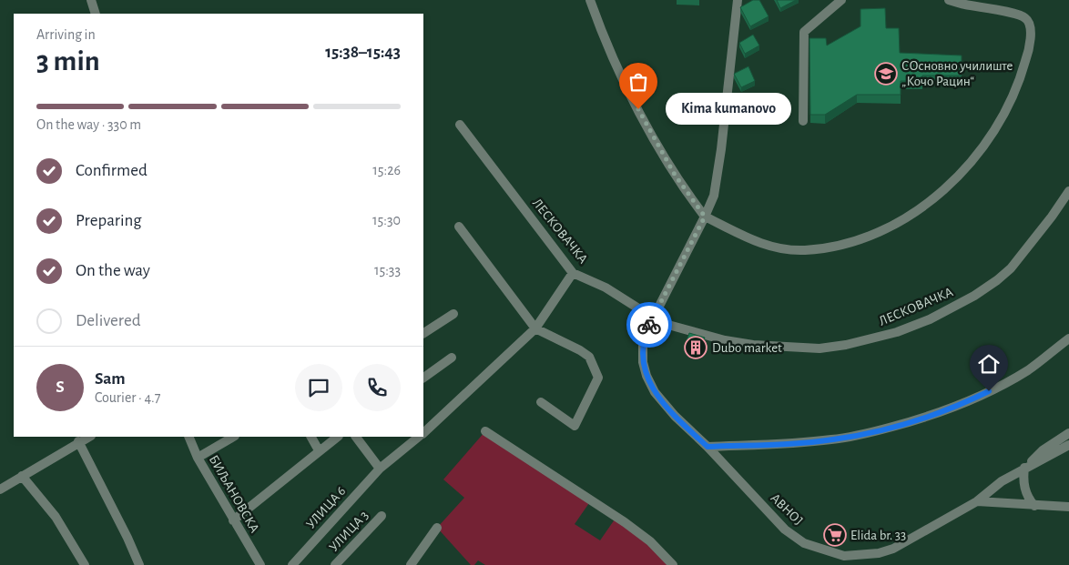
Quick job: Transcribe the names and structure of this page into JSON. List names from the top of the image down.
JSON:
{
  "streets": {
    "street": [
      "ЛЕСКОВАЧКА",
      "БИЉАНОВСКА",
      "УЛИЦА 6",
      "АВНОЈ",
      "УЛИЦА 3"
    ]
  },
  "crossings": [
    ["ЛЕСКОВАЧКА", "УЛИЦА 6"],
    ["ЛЕСКОВАЧКА", "АВНОЈ"]
  ],
  "places": {
    "school or university": ["СОсновно училиште „Кочо Рацин“"],
    "other": ["Kima kumanovo"],
    "building": ["Dubo market"],
    "supermarket": ["Elida br. 33"]
  },
  "page": {
    "heading": ["3 min", "Arriving in", "15:38–15:43"],
    "panel": ["Sam", "Courier · 4.7"],
    "bar": "On the way · 330 m",
    "bubble": "Kima kumanovo",
    "list": [
      ["Confirmed", "15:26"],
      ["Preparing", "15:30"],
      ["On the way", "15:33"],
      "Delivered"
    ],
    "round": "S"
  }
}
